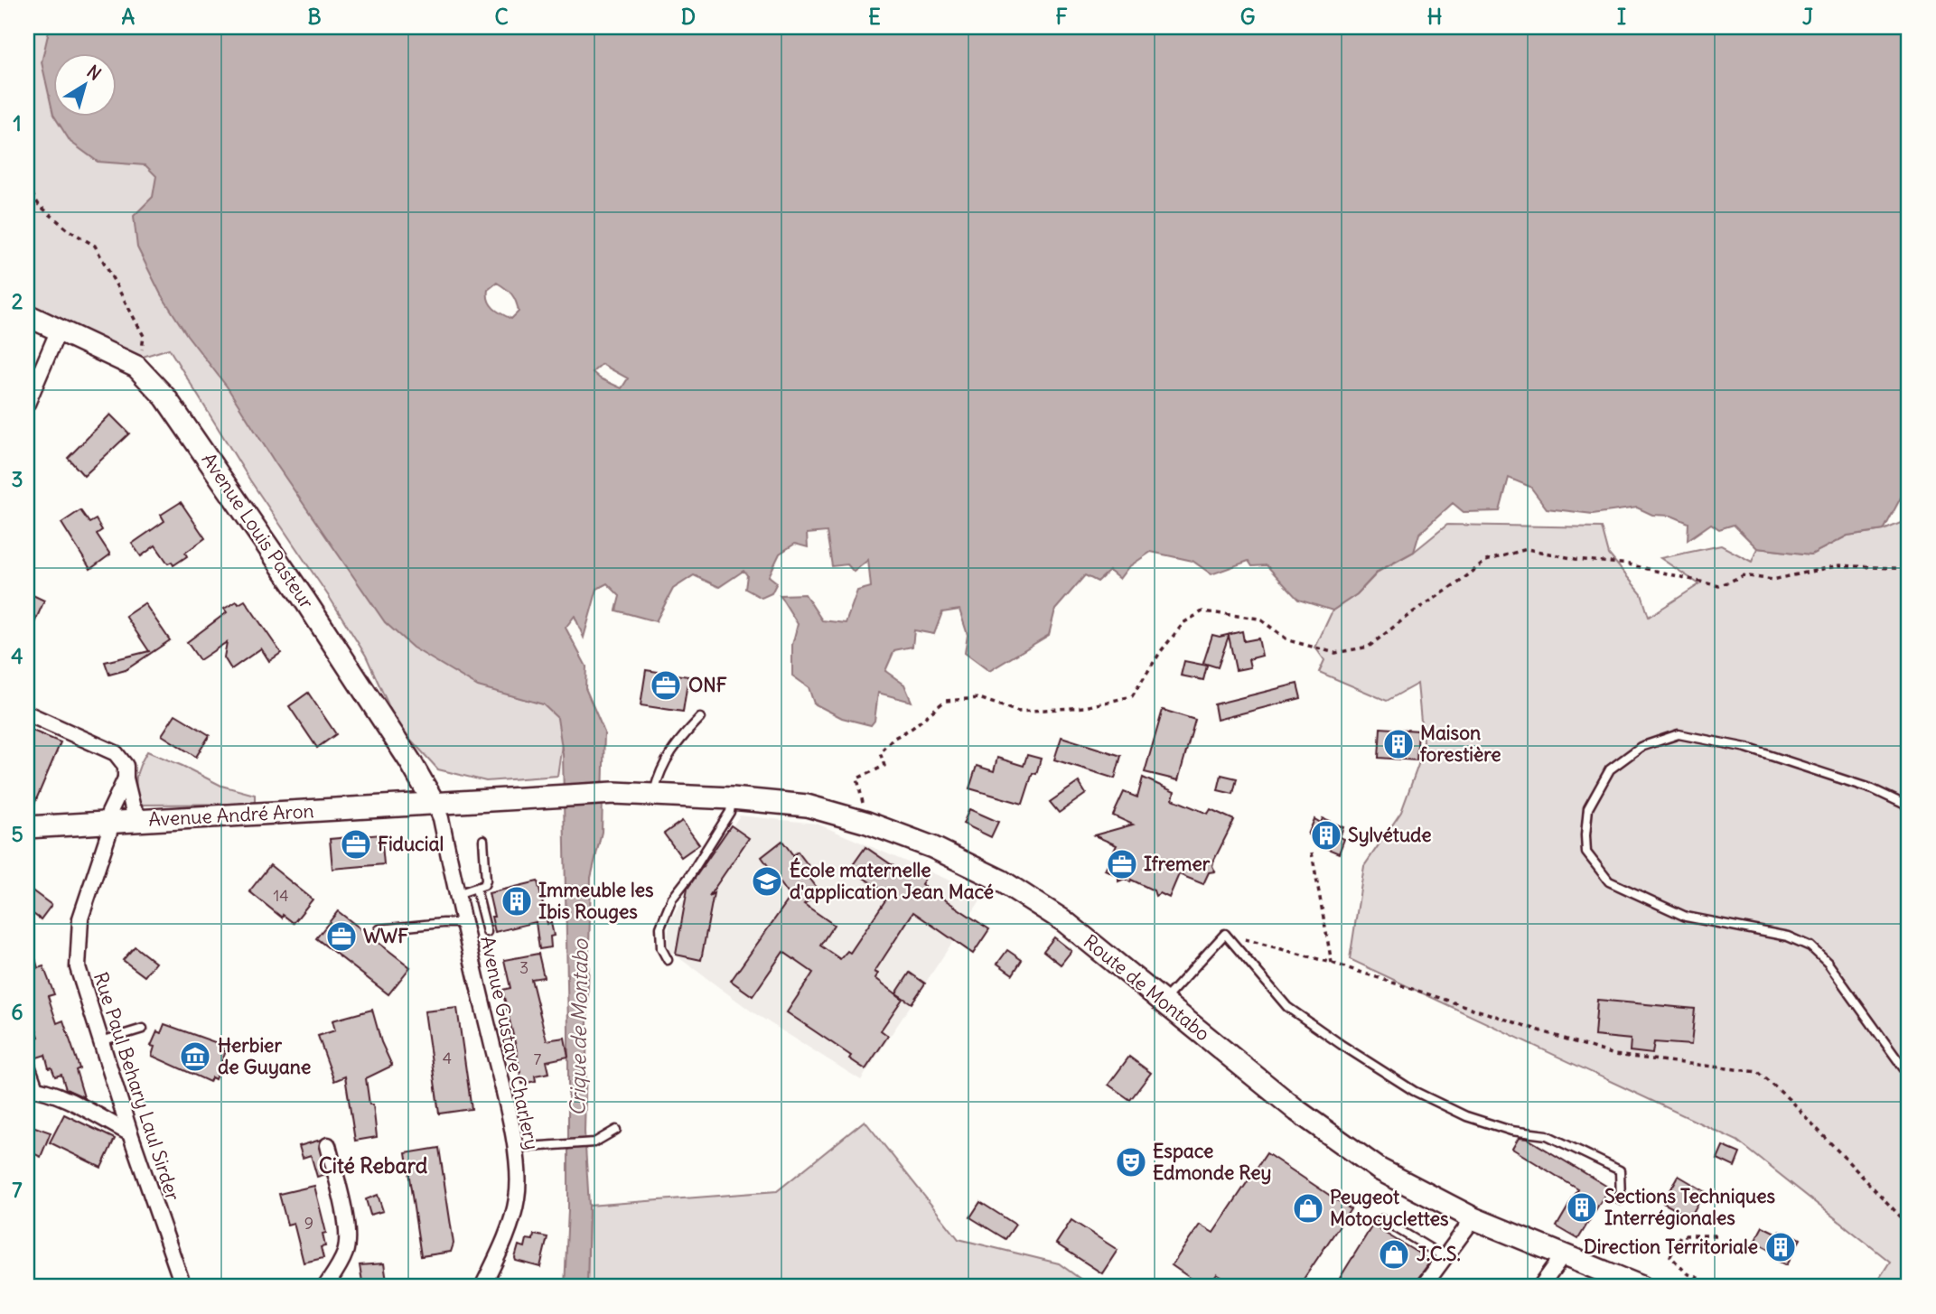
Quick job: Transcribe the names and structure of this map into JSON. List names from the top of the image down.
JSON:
{
  "streets": {
    "main road": ["Avenue Louis Pasteur", "Avenue André Aron", "Route de Montabo"],
    "street": ["Avenue Gustave Charlery", "Rue Paul Behary Laul Sirder"]
  },
  "crossings": [
    ["Avenue Louis Pasteur", "Avenue André Aron"],
    ["Avenue Louis Pasteur", "Route de Montabo"],
    ["Avenue Louis Pasteur", "Avenue Gustave Charlery"],
    ["Avenue André Aron", "Route de Montabo"],
    ["Avenue André Aron", "Avenue Gustave Charlery"],
    ["Avenue André Aron", "Rue Paul Behary Laul Sirder"],
    ["Route de Montabo", "Avenue Gustave Charlery"]
  ],
  "districts": ["Cité Rebard"],
  "water": ["Crique de Montabo"],
  "places": {
    "office": [
      "ONF",
      "Fiducial",
      "Ifremer",
      "WWF"
    ],
    "building": [
      "Maison forestière",
      "Sylvétude",
      "Immeuble les Ibis Rouges",
      "Sections Techniques Interrégionales",
      "Direction Territoriale"
    ],
    "school or university": ["École maternelle d'application Jean Macé"],
    "museum": ["Herbier de Guyane"],
    "theatre": ["Espace Edmonde Rey"],
    "shop": ["Peugeot Motocyclettes", "J.C.S."]
  },
  "house_numbers": [
    "14",
    "3",
    "4",
    "7",
    "9"
  ],
  "north": "top right",
  "grid": {
    "columns": [
      "A",
      "B",
      "C",
      "D",
      "E",
      "F",
      "G",
      "H",
      "I",
      "J"
    ],
    "rows": [
      "1",
      "2",
      "3",
      "4",
      "5",
      "6",
      "7"
    ]
  }
}
